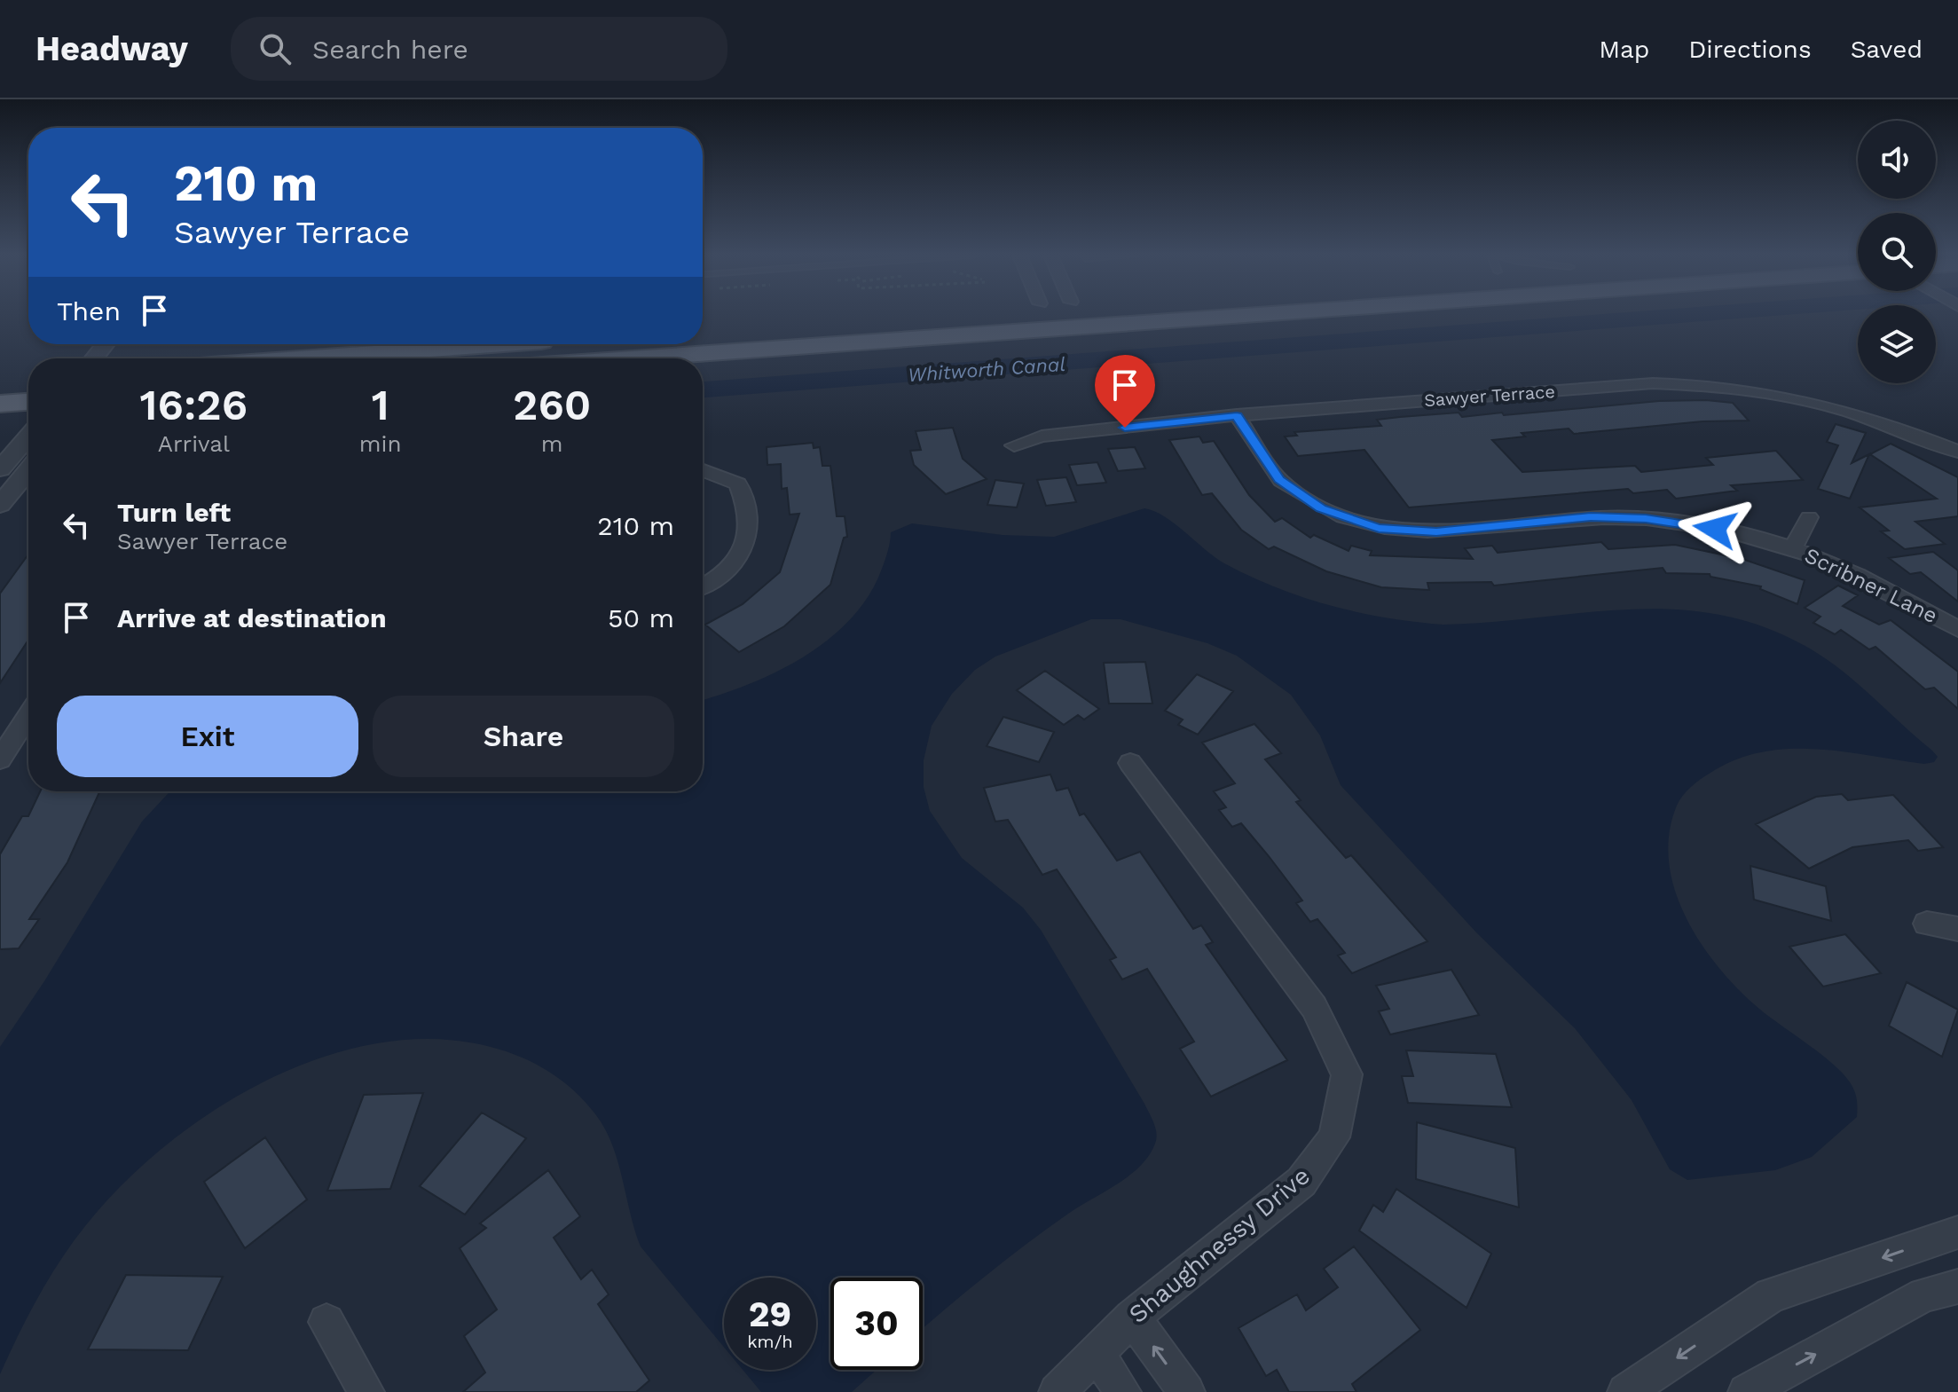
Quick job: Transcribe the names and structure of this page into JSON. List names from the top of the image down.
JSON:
{
  "streets": {
    "street": ["Sawyer Terrace", "Scribner Lane", "Shaughnessy Drive"]
  },
  "crossings": [
    ["Sawyer Terrace", "Scribner Lane"]
  ],
  "water": ["Whitworth Canal"],
  "page": {
    "header": "Headway",
    "search": "Search here",
    "nav": ["Map", "Directions", "Saved"],
    "turn": ["210 m", "Sawyer Terrace"],
    "then": "Then",
    "eta": [
      "16:26",
      "Arrival",
      "1",
      "min",
      "260",
      "m"
    ],
    "list": [
      {
        "name": "Turn left",
        "note": "Sawyer Terrace",
        "value": "210 m"
      },
      {
        "name": "Arrive at destination",
        "value": "50 m"
      }
    ],
    "buttons": ["Exit", "Share"],
    "speed": "29 km/h",
    "limit": "30"
  }
}
